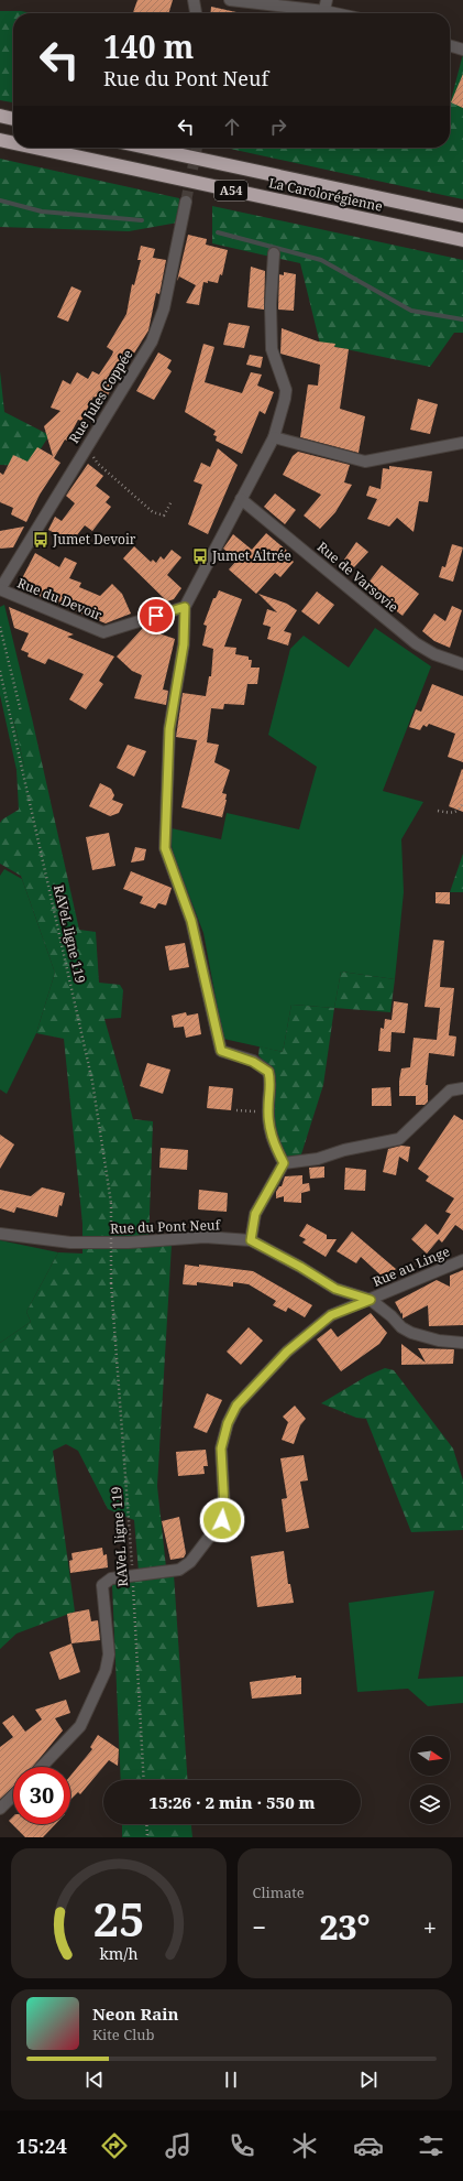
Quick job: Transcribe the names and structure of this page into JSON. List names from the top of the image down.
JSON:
{
  "streets": {
    "highway": ["A54", "La Carolorégienne"],
    "street": [
      "Rue Jules Coppée",
      "Rue de Varsovie",
      "Rue du Devoir",
      "Rue du Pont Neuf",
      "Rue au Linge"
    ],
    "path": ["RAVeL ligne 119"]
  },
  "crossings": [
    ["Rue Jules Coppée", "Rue du Devoir"],
    ["RAVeL ligne 119", "Rue du Pont Neuf"],
    ["RAVeL ligne 119", "Rue au Linge"],
    ["Rue du Pont Neuf", "Rue au Linge"]
  ],
  "places": {
    "bus stop": ["Jumet Devoir", "Jumet Altrée"]
  },
  "north": "right",
  "page": {
    "turn": ["140 m", "Rue du Pont Neuf"],
    "limit": "30",
    "trip": "15:26 · 2 min · 550 m",
    "tile": "Climate",
    "heat": ["−", "23°", "+"],
    "song": ["Neon Rain", "Kite Club"],
    "tabs": "15:24",
    "gauge": ["25", "km/h"]
  }
}
